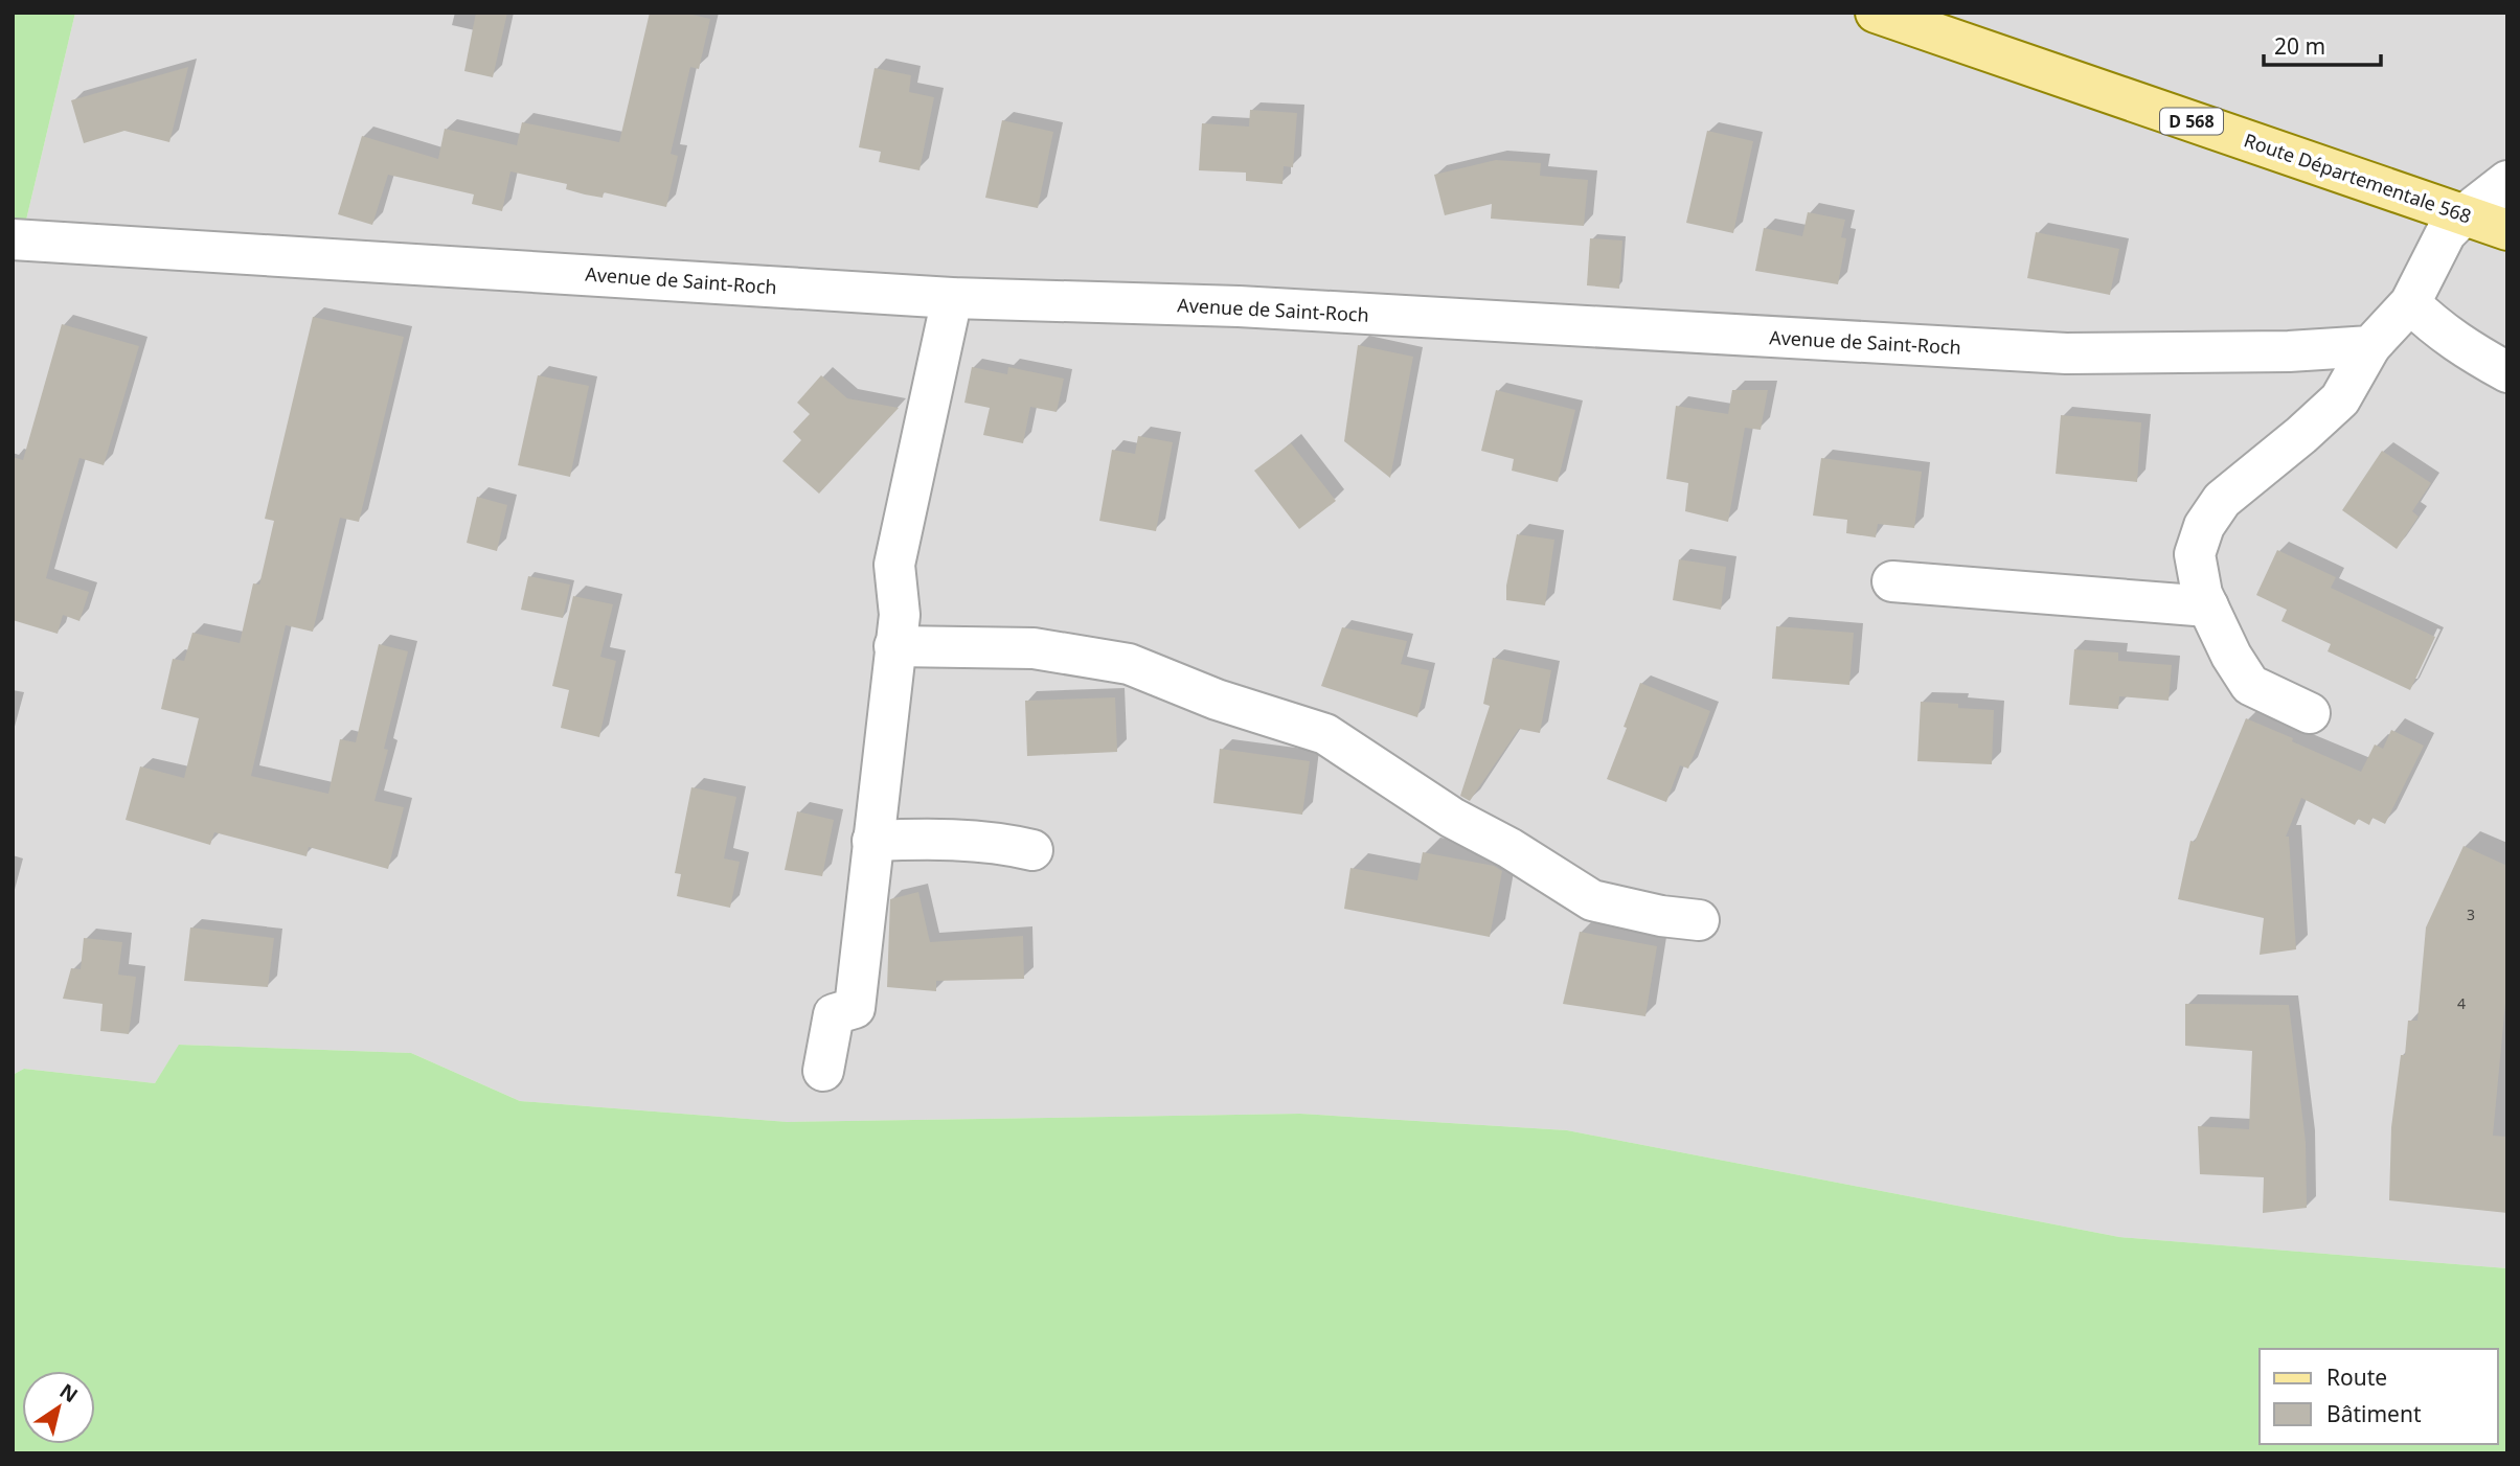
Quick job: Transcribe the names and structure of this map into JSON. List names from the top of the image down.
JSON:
{
  "streets": {
    "main road": ["D 568", "Route Départementale 568"],
    "street": ["Avenue de Saint-Roch"]
  },
  "house_numbers": ["3", "4"],
  "legend": ["Route", "Bâtiment"],
  "scale_bar": "20 m",
  "north": "top right"
}
